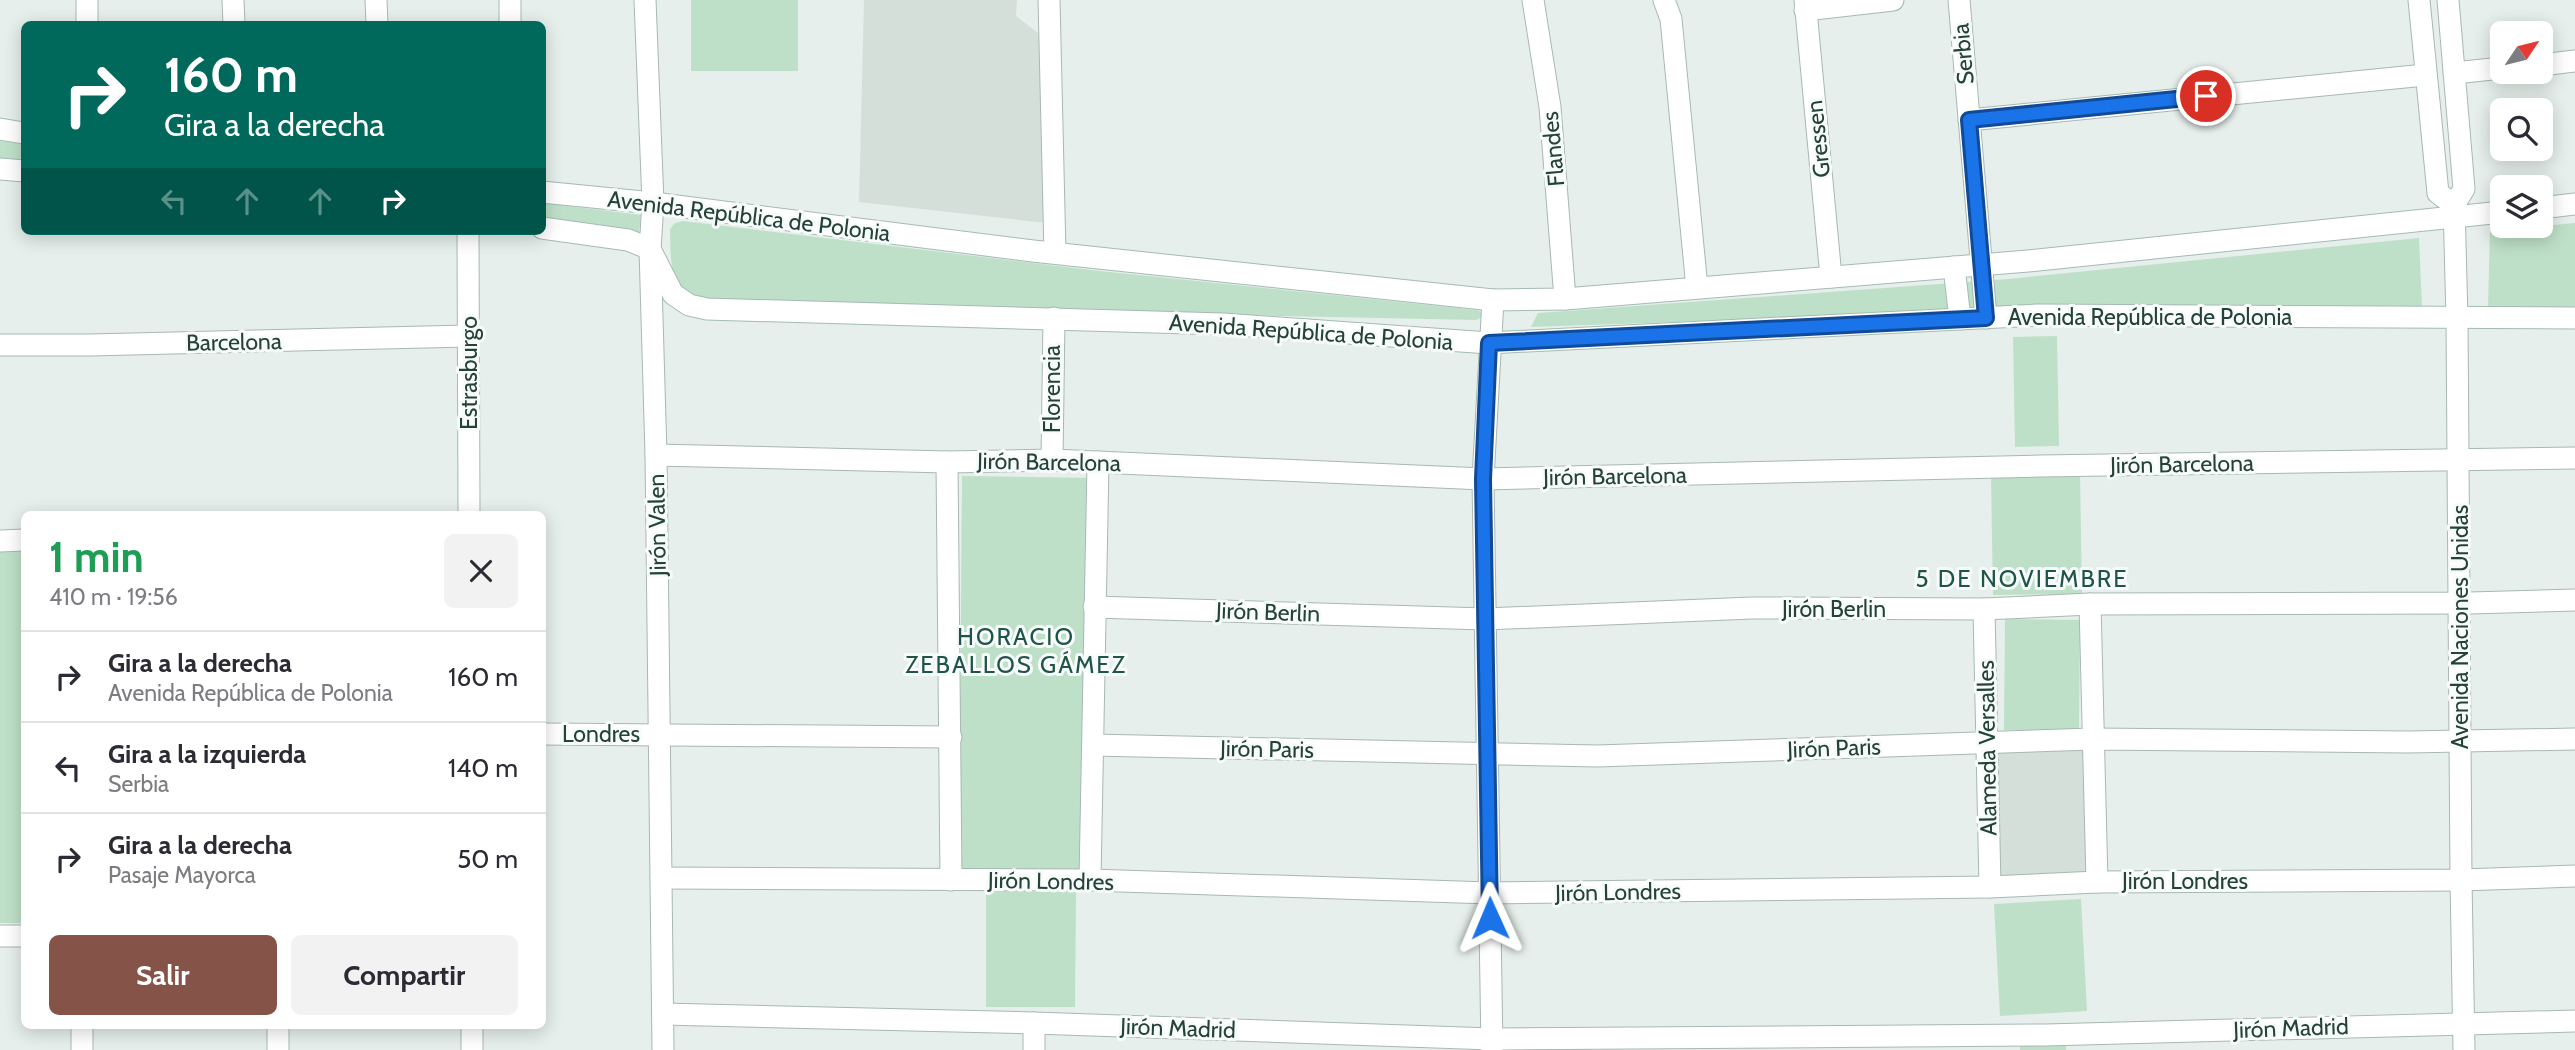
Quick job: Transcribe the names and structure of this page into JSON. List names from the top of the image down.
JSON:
{
  "streets": {
    "street": [
      "Serbia",
      "Gressen",
      "Flandes",
      "Avenida República de Polonia",
      "Barcelona",
      "Estrasburgo",
      "Florencia",
      "Jirón Barcelona",
      "Jirón Valen",
      "Jirón Berlin",
      "Avenida Naciones Unidas",
      "Londres",
      "Jirón Paris",
      "Alameda Versalles",
      "Jirón Londres",
      "Jirón Madrid"
    ]
  },
  "crossings": [
    ["Serbia", "Avenida República de Polonia"],
    ["Gressen", "Avenida República de Polonia"],
    ["Flandes", "Avenida República de Polonia"],
    ["Avenida República de Polonia", "Florencia"],
    ["Avenida República de Polonia", "Jirón Valen"],
    ["Avenida República de Polonia", "Avenida Naciones Unidas"],
    ["Barcelona", "Estrasburgo"],
    ["Florencia", "Jirón Barcelona"],
    ["Jirón Barcelona", "Jirón Valen"],
    ["Jirón Barcelona", "Avenida Naciones Unidas"],
    ["Jirón Valen", "Londres"],
    ["Jirón Valen", "Jirón Londres"],
    ["Jirón Valen", "Jirón Madrid"],
    ["Jirón Berlin", "Avenida Naciones Unidas"],
    ["Jirón Berlin", "Alameda Versalles"],
    ["Avenida Naciones Unidas", "Jirón Paris"],
    ["Avenida Naciones Unidas", "Jirón Londres"],
    ["Avenida Naciones Unidas", "Jirón Madrid"],
    ["Jirón Paris", "Alameda Versalles"],
    ["Alameda Versalles", "Jirón Londres"]
  ],
  "districts": ["5 DE NOVIEMBRE", "HORACIO ZEBALLOS GÁMEZ"],
  "north": "top right",
  "page": {
    "turn": ["160 m", "Gira a la derecha"],
    "heading": ["1 min", "410 m · 19:56"],
    "list": [
      {
        "name": "Gira a la derecha",
        "note": "Avenida República de Polonia",
        "value": "160 m"
      },
      {
        "name": "Gira a la izquierda",
        "note": "Serbia",
        "value": "140 m"
      },
      {
        "name": "Gira a la derecha",
        "note": "Pasaje Mayorca",
        "value": "50 m"
      }
    ],
    "buttons": ["Salir", "Compartir"]
  }
}
